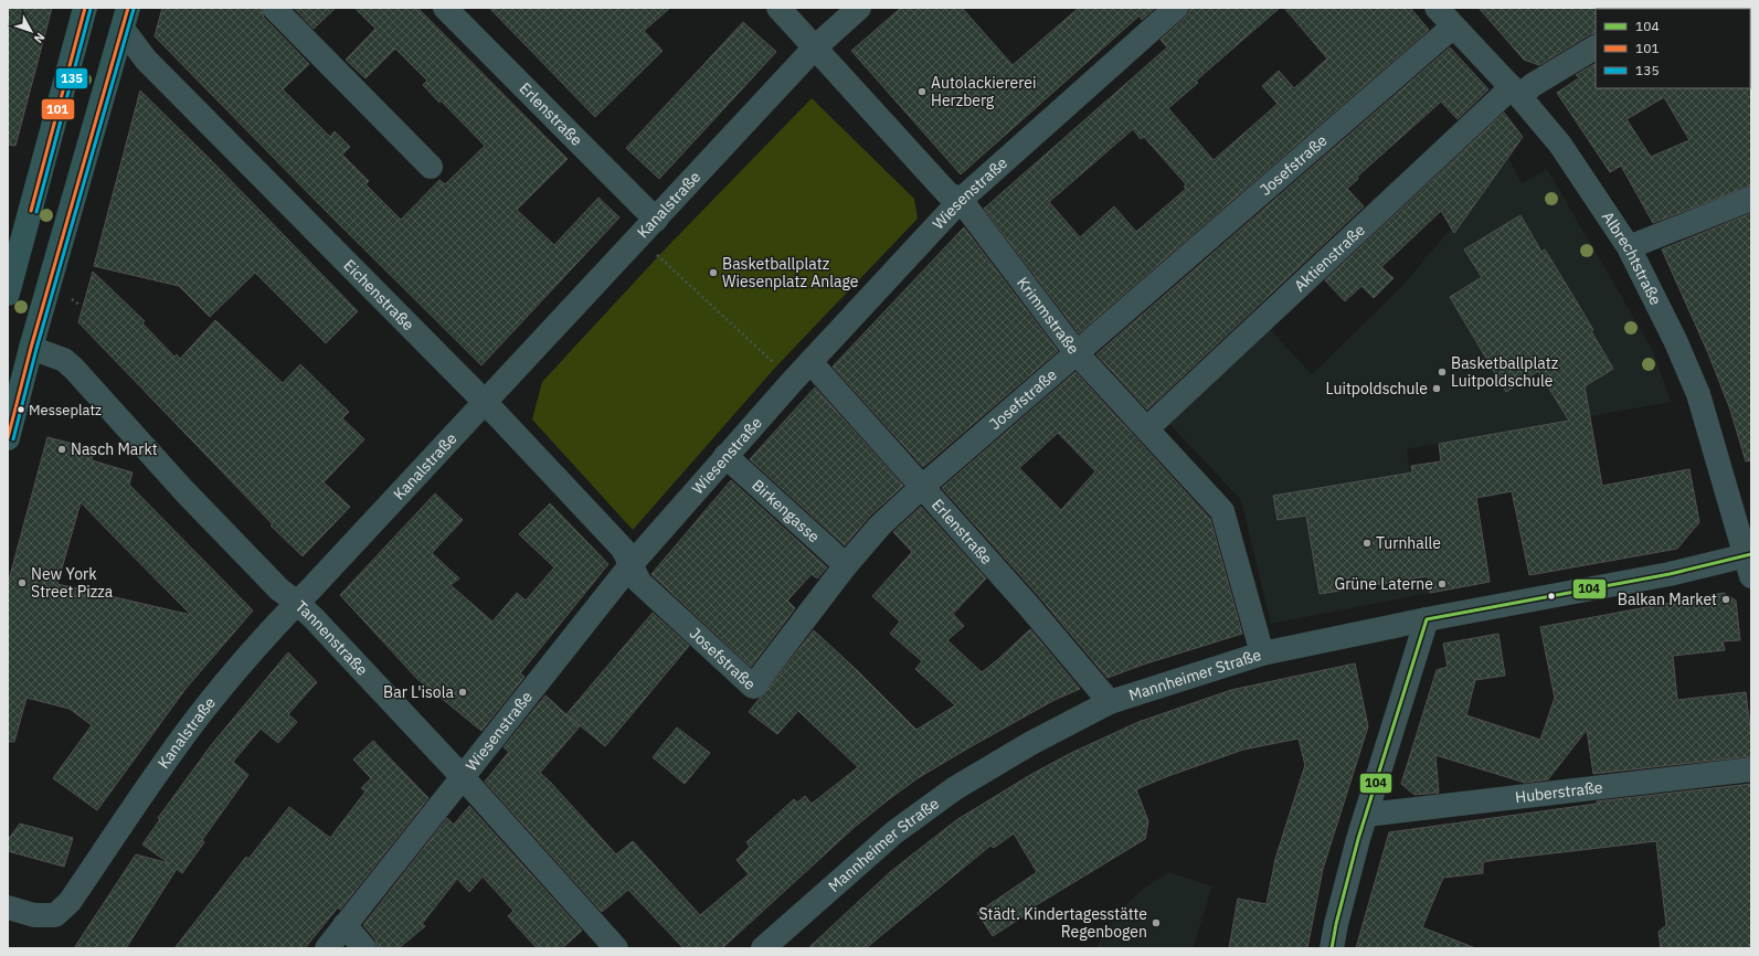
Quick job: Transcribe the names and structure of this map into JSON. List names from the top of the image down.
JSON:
{
  "streets": {
    "street": [
      "Erlenstraße",
      "Josefstraße",
      "Wiesenstraße",
      "Kanalstraße",
      "Aktienstraße",
      "Albrechtstraße",
      "Eichenstraße",
      "Krimmstraße",
      "Birkengasse",
      "Tannenstraße",
      "Mannheimer Straße",
      "Huberstraße"
    ]
  },
  "crossings": [
    ["Erlenstraße", "Josefstraße"],
    ["Erlenstraße", "Wiesenstraße"],
    ["Erlenstraße", "Kanalstraße"],
    ["Erlenstraße", "Mannheimer Straße"],
    ["Josefstraße", "Wiesenstraße"],
    ["Josefstraße", "Albrechtstraße"],
    ["Josefstraße", "Eichenstraße"],
    ["Josefstraße", "Krimmstraße"],
    ["Josefstraße", "Birkengasse"],
    ["Wiesenstraße", "Eichenstraße"],
    ["Wiesenstraße", "Krimmstraße"],
    ["Wiesenstraße", "Birkengasse"],
    ["Wiesenstraße", "Tannenstraße"],
    ["Kanalstraße", "Eichenstraße"],
    ["Kanalstraße", "Krimmstraße"],
    ["Kanalstraße", "Tannenstraße"],
    ["Aktienstraße", "Albrechtstraße"],
    ["Aktienstraße", "Krimmstraße"],
    ["Albrechtstraße", "Mannheimer Straße"],
    ["Krimmstraße", "Mannheimer Straße"]
  ],
  "places": [
    "Autolackiererei Herzberg",
    "Basketballplatz Wiesenplatz Anlage",
    "Basketballplatz Luitpoldschule",
    "Luitpoldschule",
    "Messeplatz",
    "Nasch Markt",
    "Turnhalle",
    "New York Street Pizza",
    "Grüne Laterne",
    "Balkan Market",
    "Bar L'isola",
    "Städt. Kindertagesstätte Regenbogen"
  ],
  "lines": ["transit line 101", "transit line 135", "transit line 104"],
  "legend": ["104", "101", "135"],
  "north": "bottom right"
}
